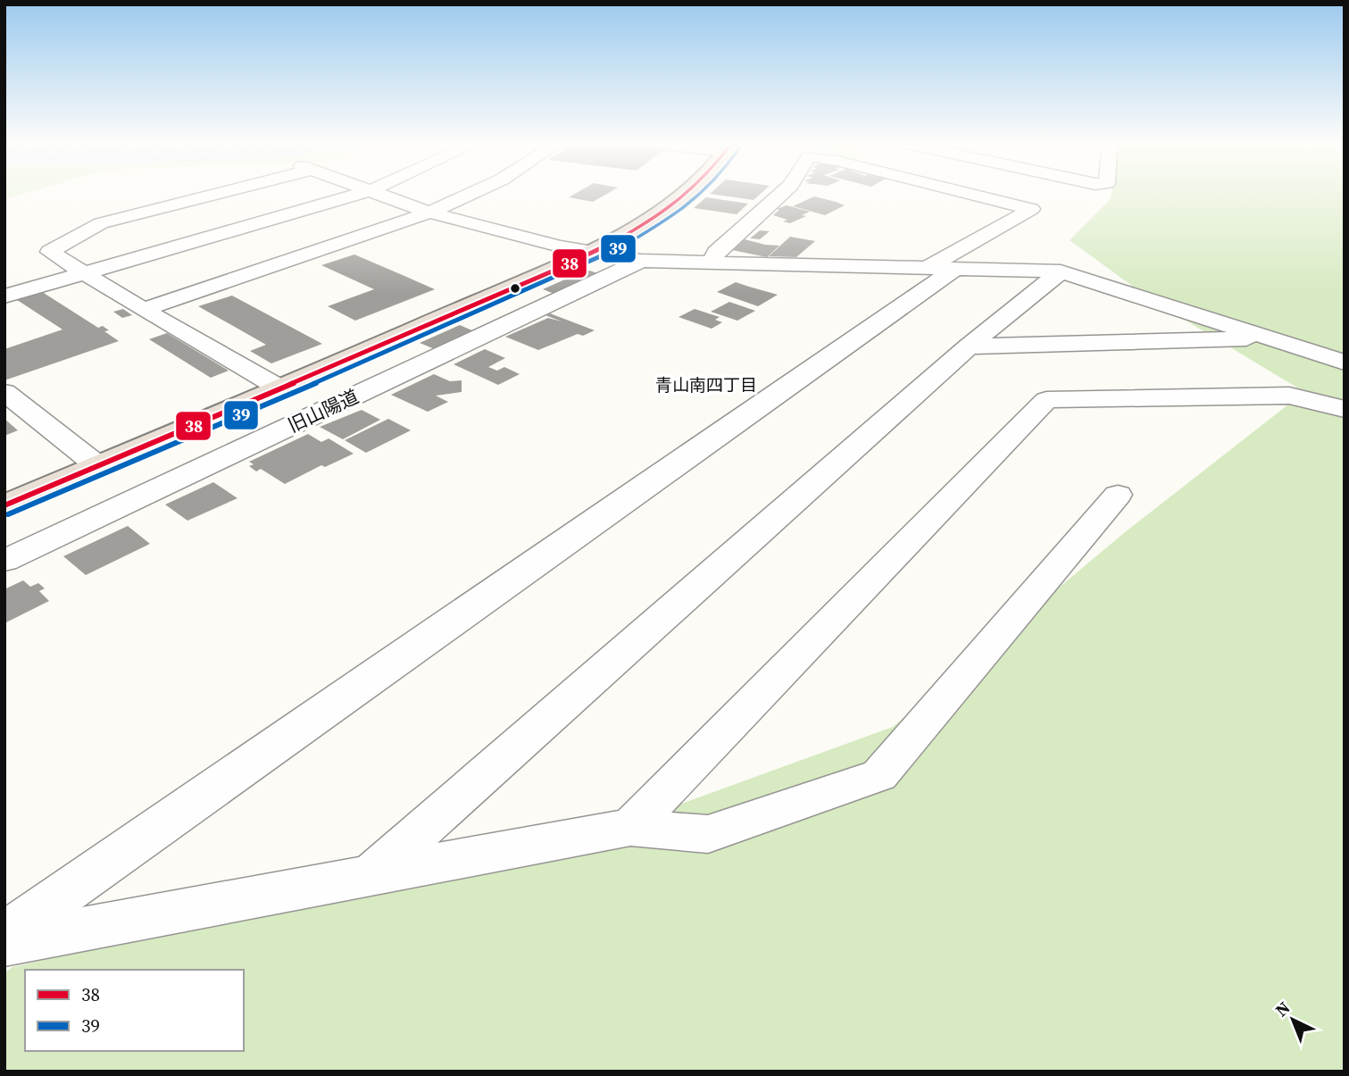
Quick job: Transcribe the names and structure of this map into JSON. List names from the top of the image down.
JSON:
{
  "streets": {
    "street": ["旧山陽道"]
  },
  "districts": ["青山南四丁目"],
  "lines": ["transit line 38", "transit line 39"],
  "legend": ["38", "39"],
  "north": "top left"
}
